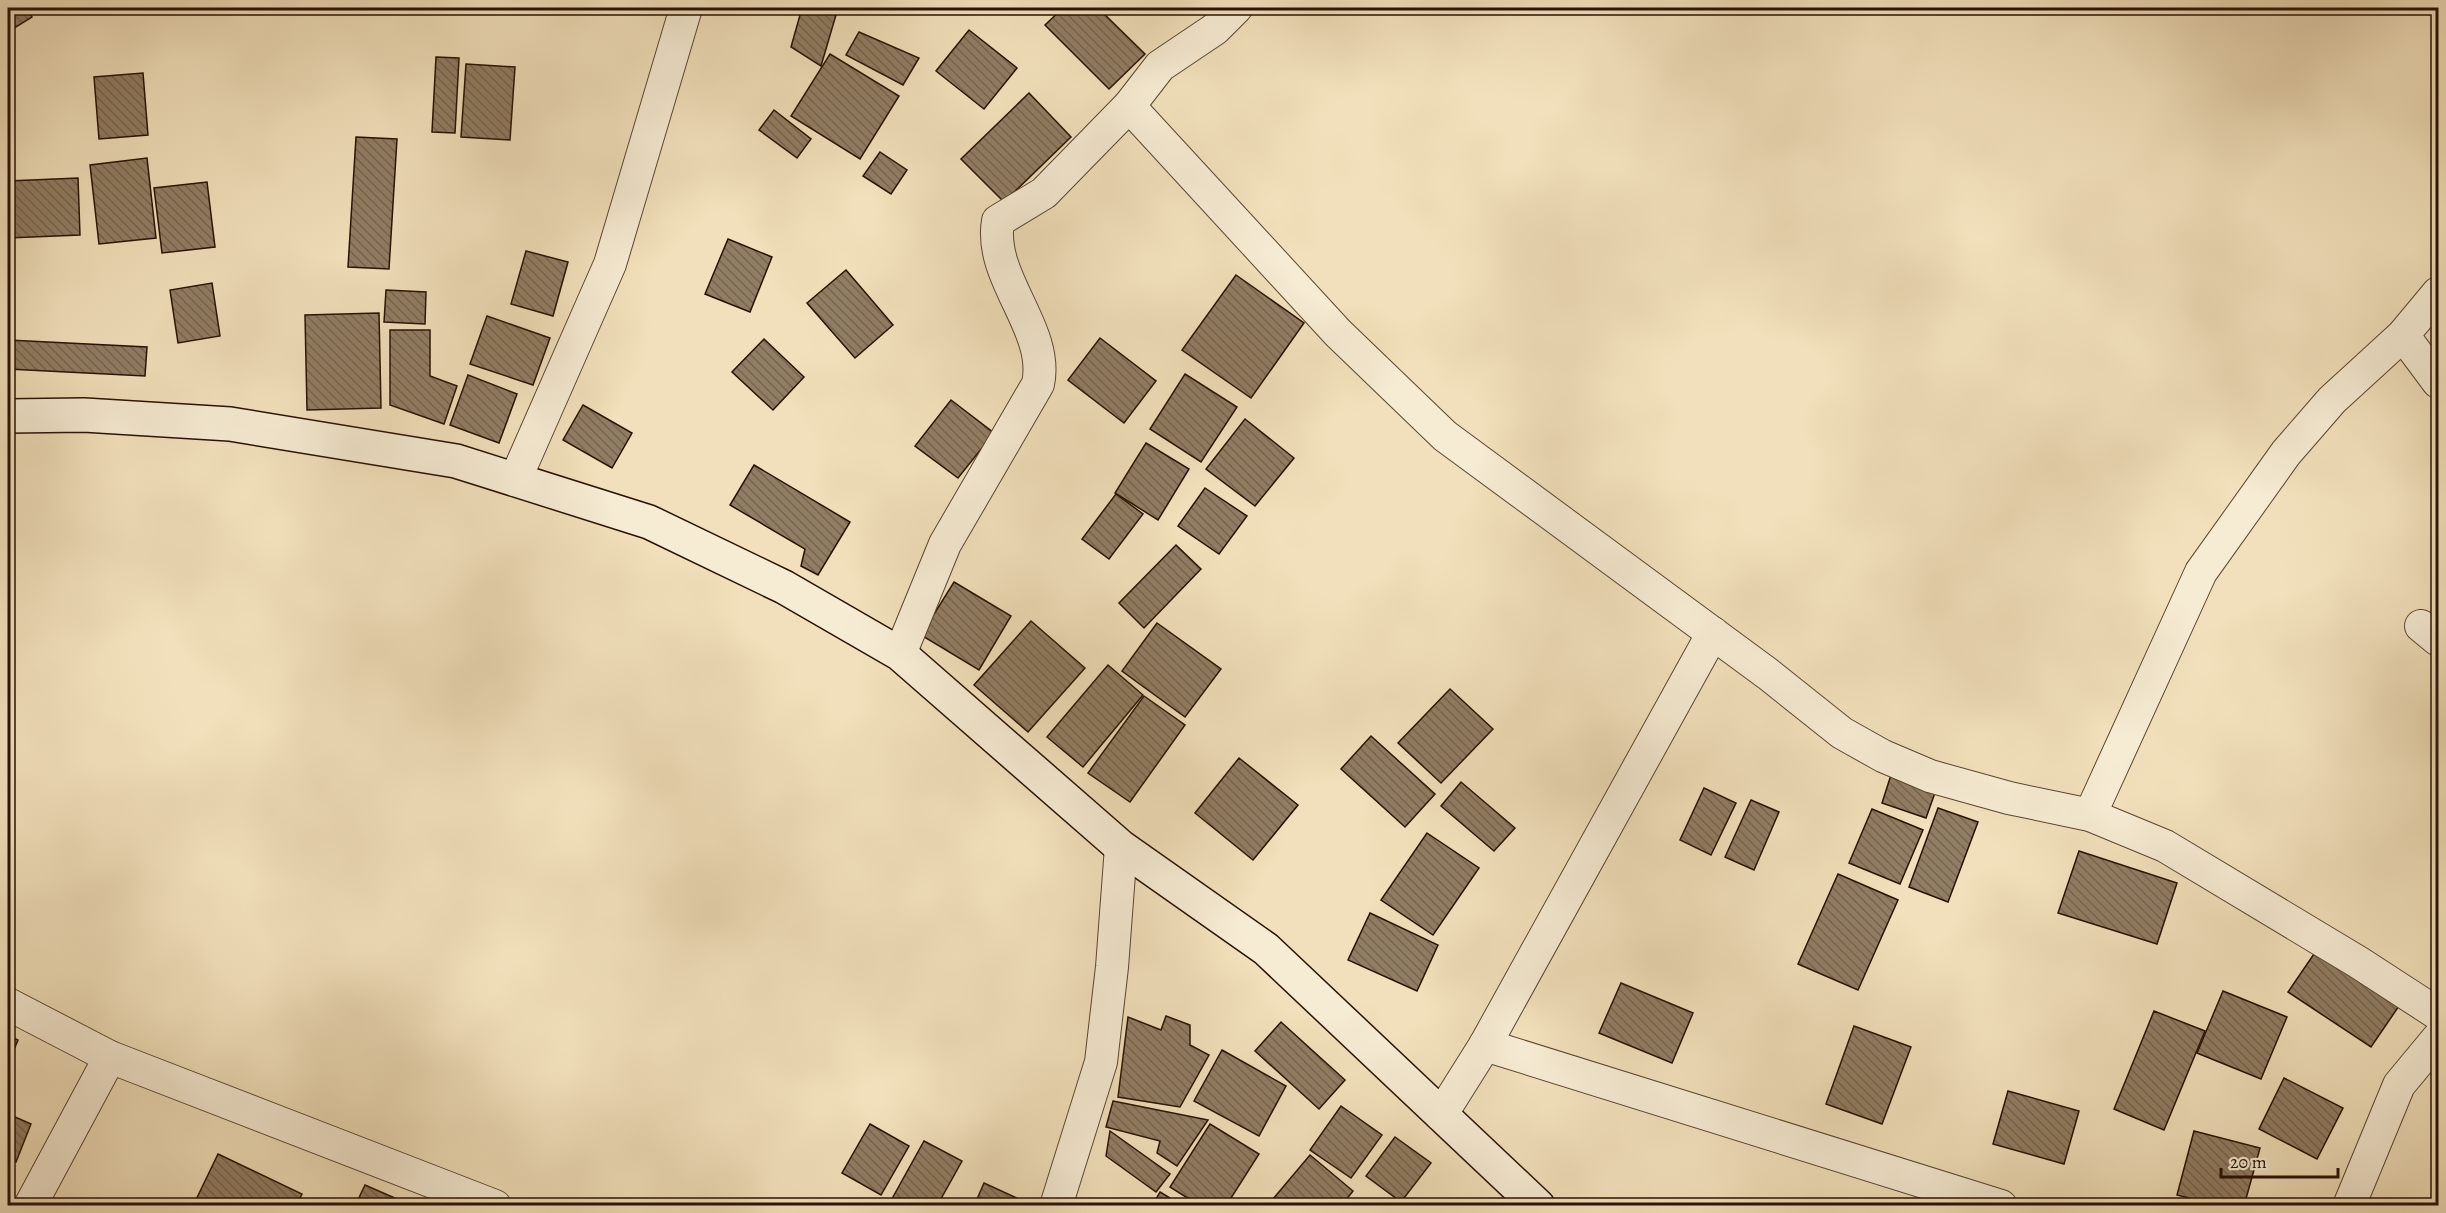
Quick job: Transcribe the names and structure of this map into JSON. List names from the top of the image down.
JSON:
{
  "scale_bar": "20 m"
}
